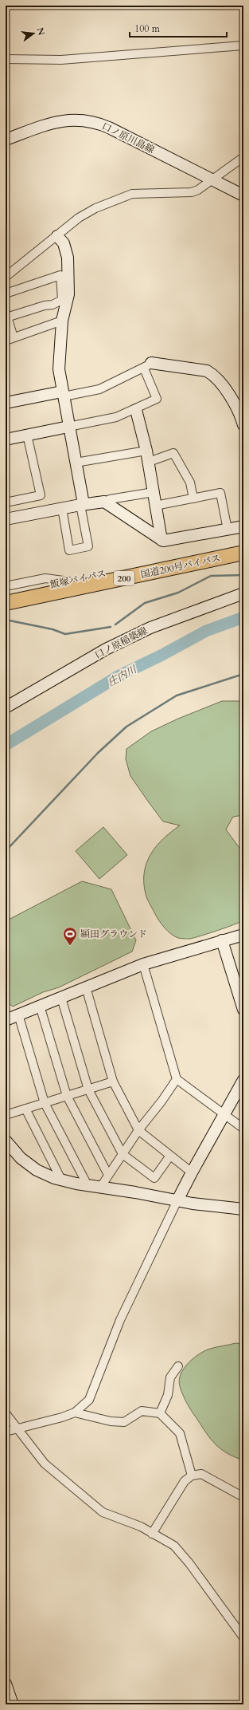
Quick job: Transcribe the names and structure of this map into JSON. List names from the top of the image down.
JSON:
{
  "streets": {
    "highway": ["国道200号バイパス", "200", "飯塚バイパス"],
    "street": ["口ノ原川島線", "口ノ原稲築線"]
  },
  "water": ["庄内川"],
  "places": {
    "sports": ["頴田グラウンド"]
  },
  "scale_bar": "100 m",
  "north": "right"
}
